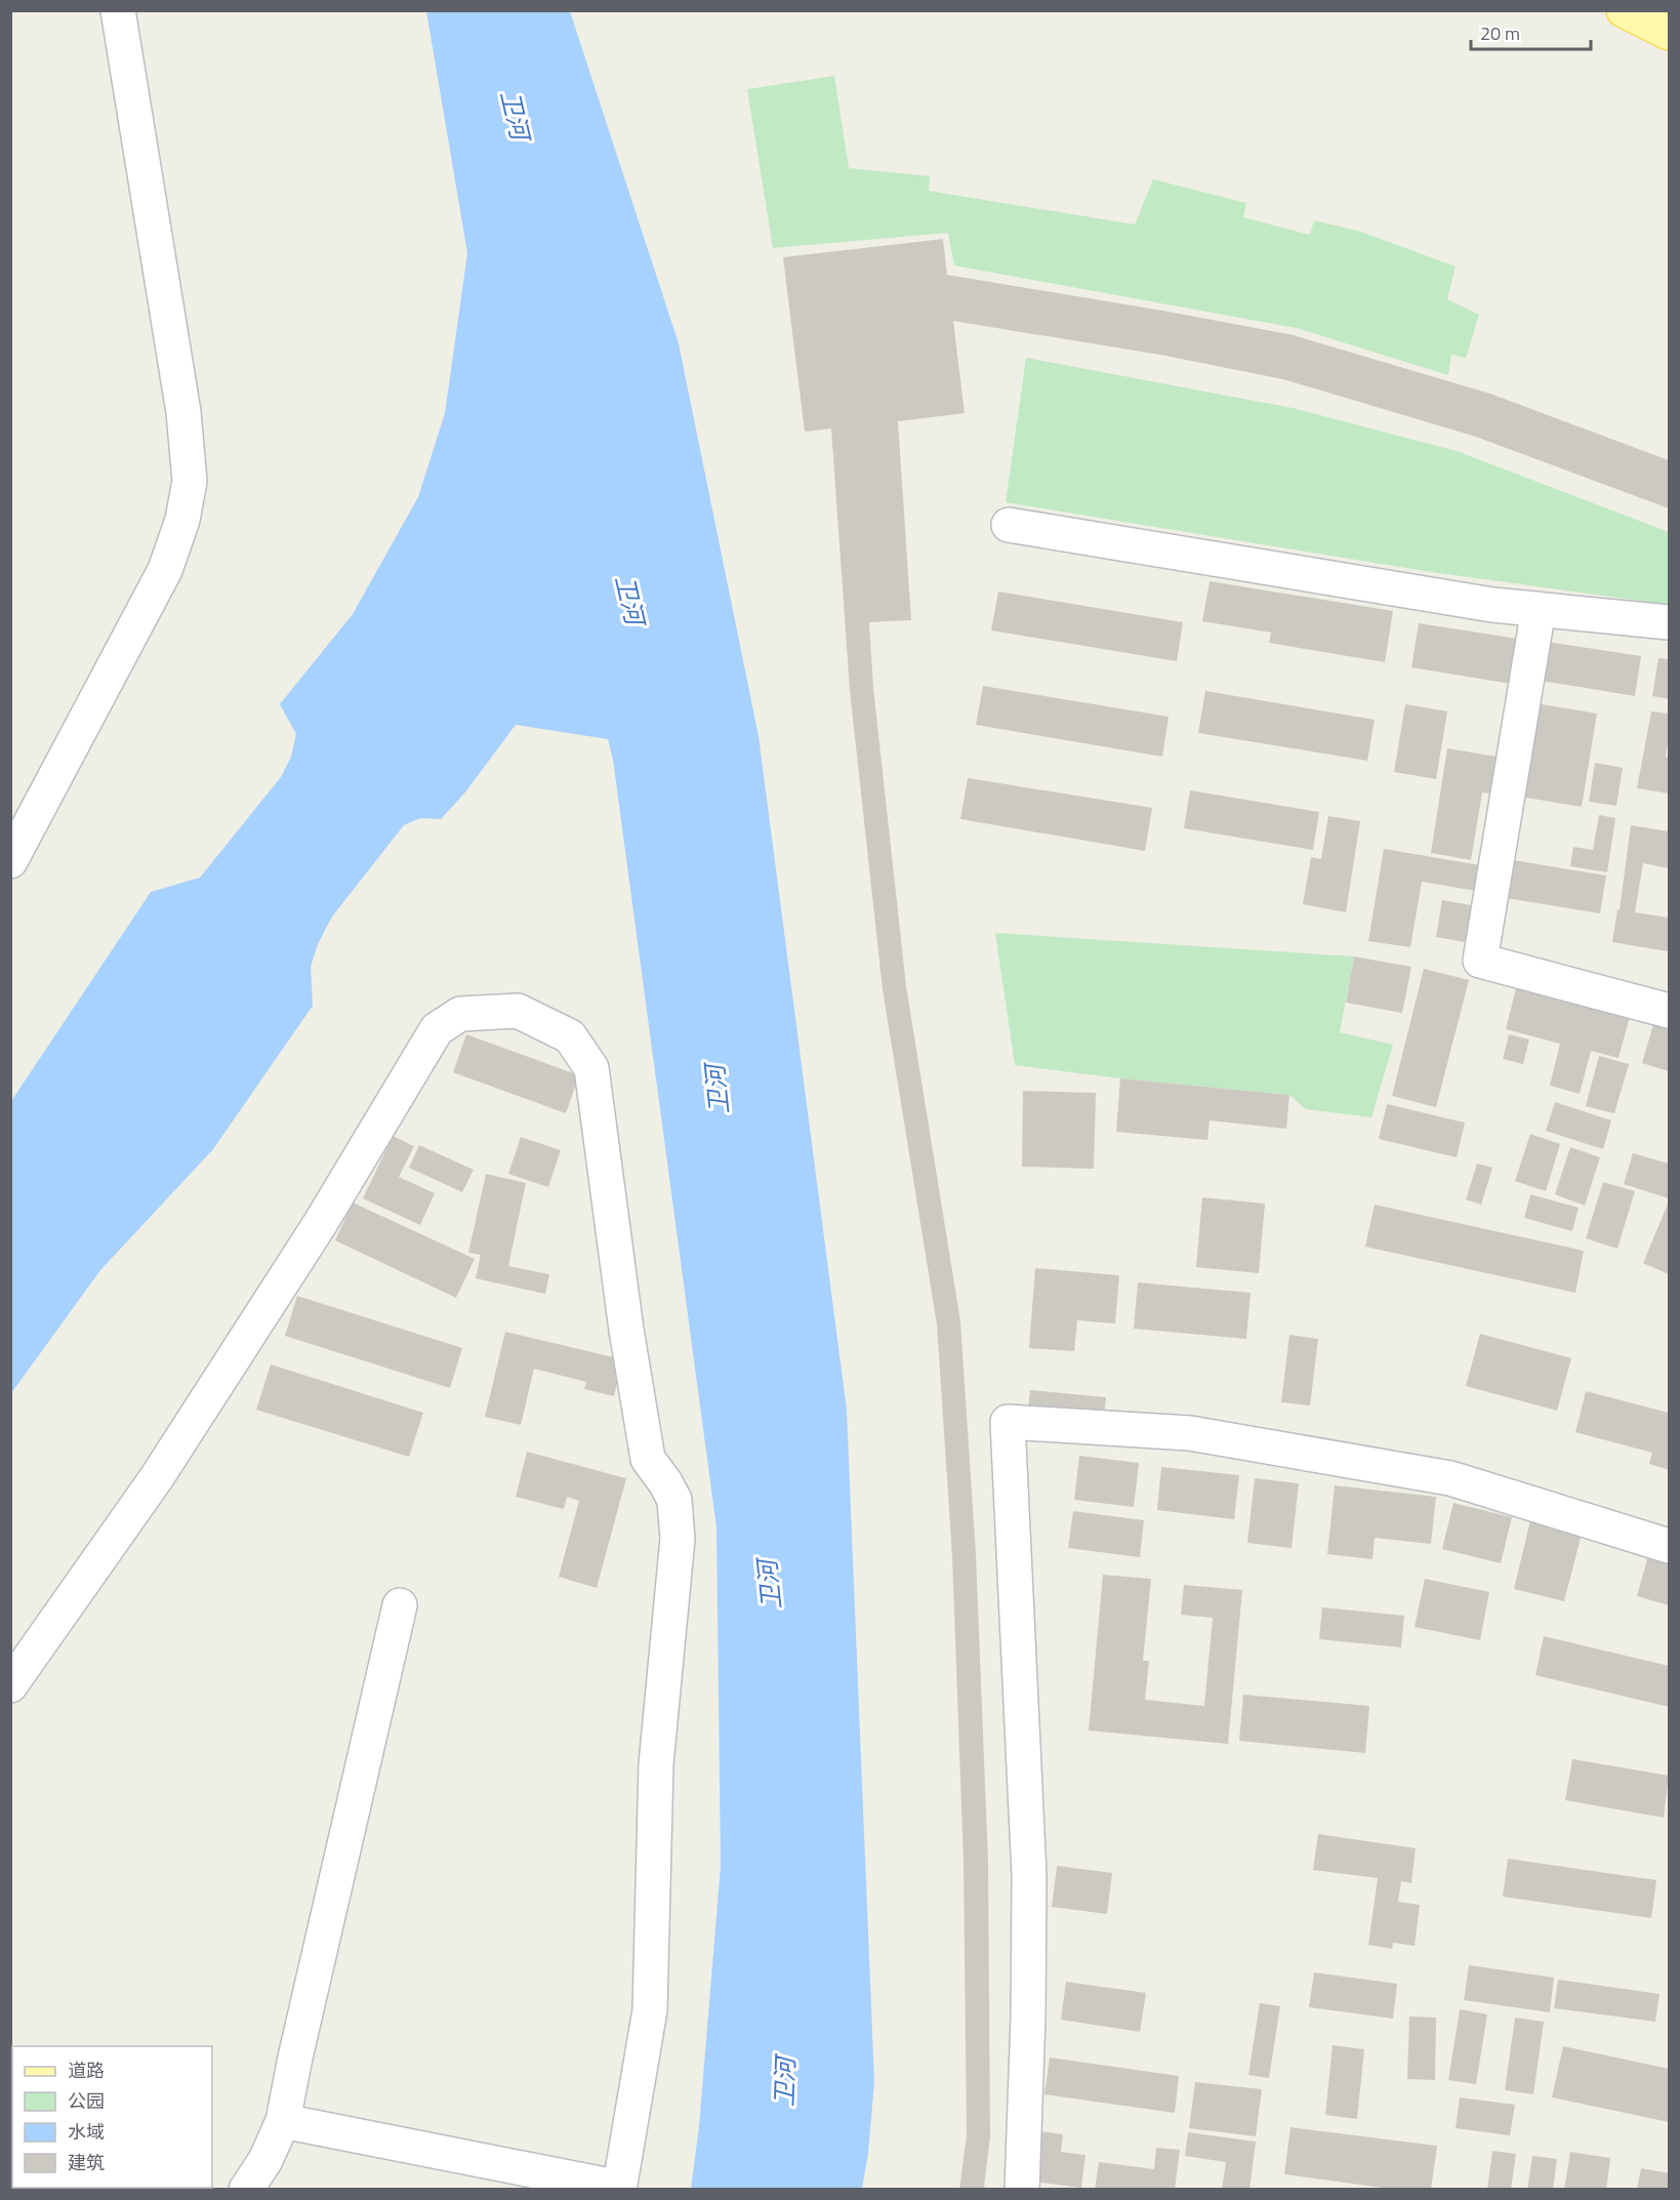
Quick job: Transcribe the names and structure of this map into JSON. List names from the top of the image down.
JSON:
{
  "water": ["卫河"],
  "legend": [
    "道路",
    "公园",
    "水域",
    "建筑"
  ],
  "scale_bar": "20 m"
}
